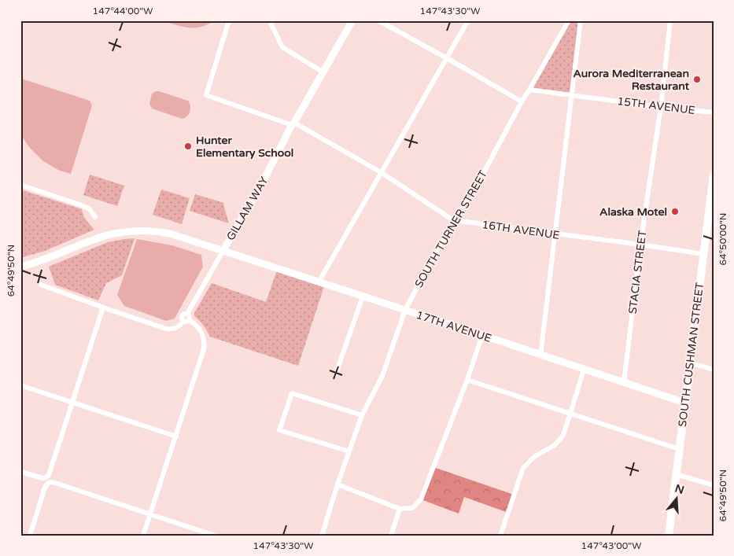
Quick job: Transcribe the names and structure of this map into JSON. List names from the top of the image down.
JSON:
{
  "streets": {
    "main road": ["SOUTH CUSHMAN STREET"],
    "street": [
      "15TH AVENUE",
      "GILLAM WAY",
      "SOUTH TURNER STREET",
      "16TH AVENUE",
      "STACIA STREET",
      "17TH AVENUE"
    ]
  },
  "crossings": [
    ["15TH AVENUE", "SOUTH TURNER STREET"],
    ["15TH AVENUE", "STACIA STREET"],
    ["GILLAM WAY", "16TH AVENUE"],
    ["GILLAM WAY", "17TH AVENUE"],
    ["SOUTH TURNER STREET", "16TH AVENUE"],
    ["SOUTH TURNER STREET", "17TH AVENUE"],
    ["16TH AVENUE", "STACIA STREET"],
    ["16TH AVENUE", "SOUTH CUSHMAN STREET"],
    ["STACIA STREET", "17TH AVENUE"],
    ["17TH AVENUE", "SOUTH CUSHMAN STREET"]
  ],
  "places": ["Aurora Mediterranean Restaurant", "Hunter Elementary School", "Alaska Motel"],
  "north": "top",
  "coordinates": [
    "147°44'00\"W",
    "147°43'30\"W",
    "64°50'00\"N",
    "64°49'50\"N",
    "147°43'00\"W"
  ]
}
